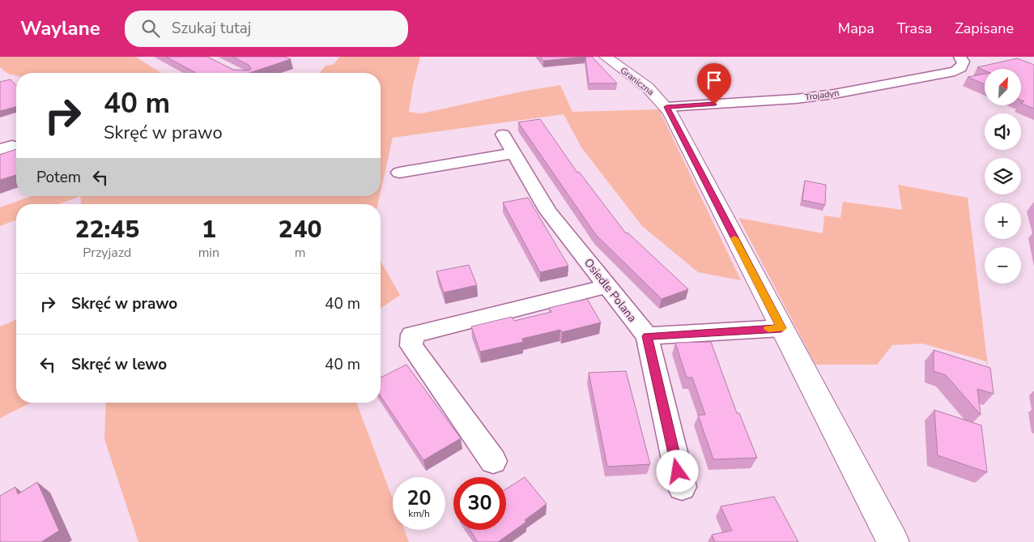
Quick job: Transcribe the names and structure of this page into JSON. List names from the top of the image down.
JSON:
{
  "streets": {
    "street": ["Graniczna", "Trojadyn", "Osiedle Polana"]
  },
  "crossings": [
    ["Graniczna", "Trojadyn"]
  ],
  "north": "top right",
  "page": {
    "header": "Waylane",
    "search": "Szukaj tutaj",
    "nav": ["Mapa", "Trasa", "Zapisane"],
    "map_buttons": ["+", "−"],
    "turn": ["40 m", "Skręć w prawo"],
    "then": "Potem",
    "eta": [
      "22:45",
      "Przyjazd",
      "1",
      "min",
      "240",
      "m"
    ],
    "list": [
      {
        "name": "Skręć w prawo",
        "value": "40 m"
      },
      {
        "name": "Skręć w lewo",
        "value": "40 m"
      }
    ],
    "speed": "20 km/h",
    "limit": "30"
  }
}
